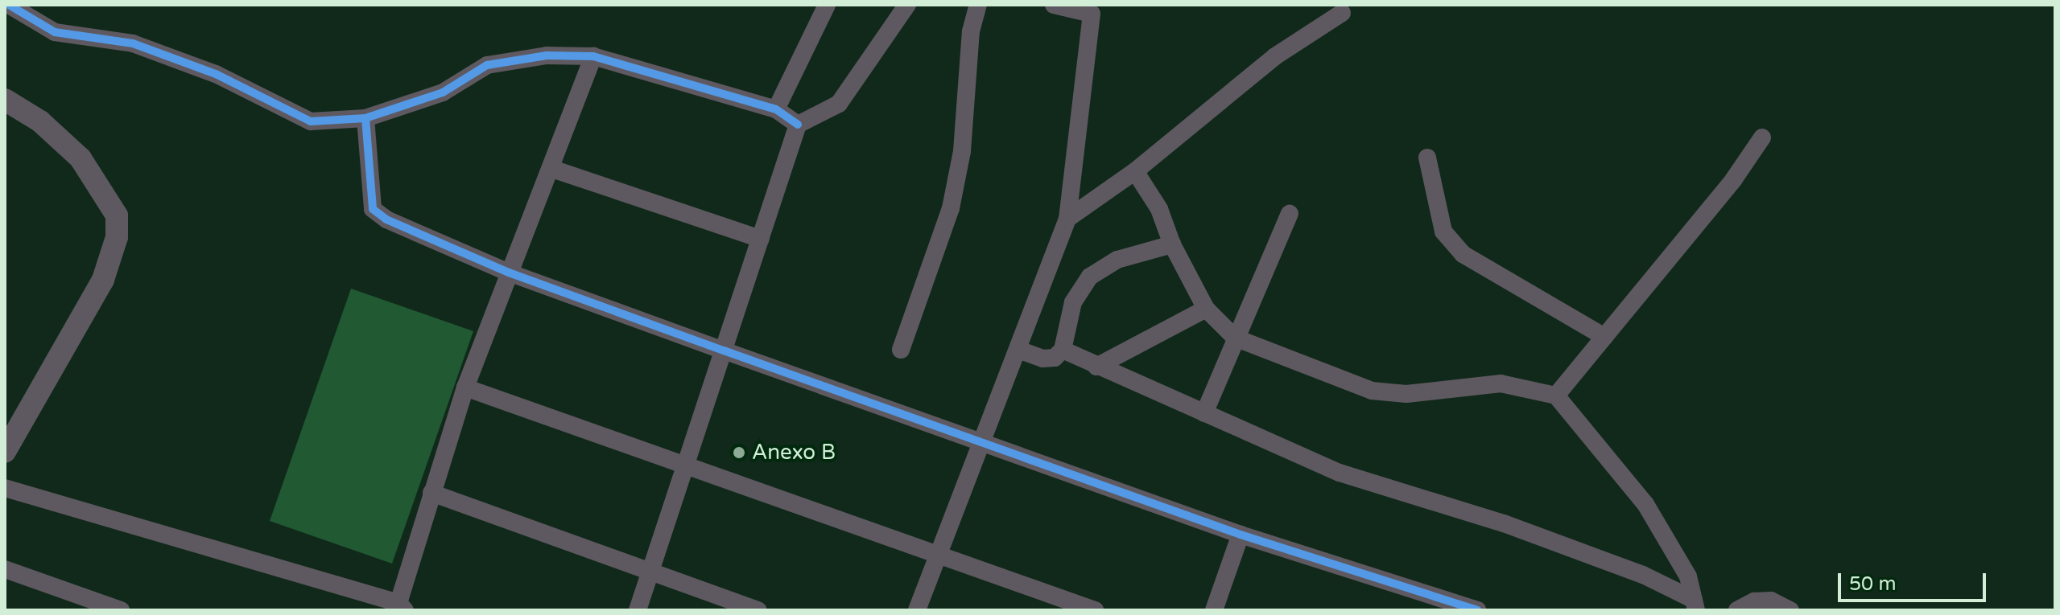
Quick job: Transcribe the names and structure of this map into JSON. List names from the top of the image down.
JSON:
{
  "places": ["Anexo B"],
  "scale_bar": "50 m"
}
